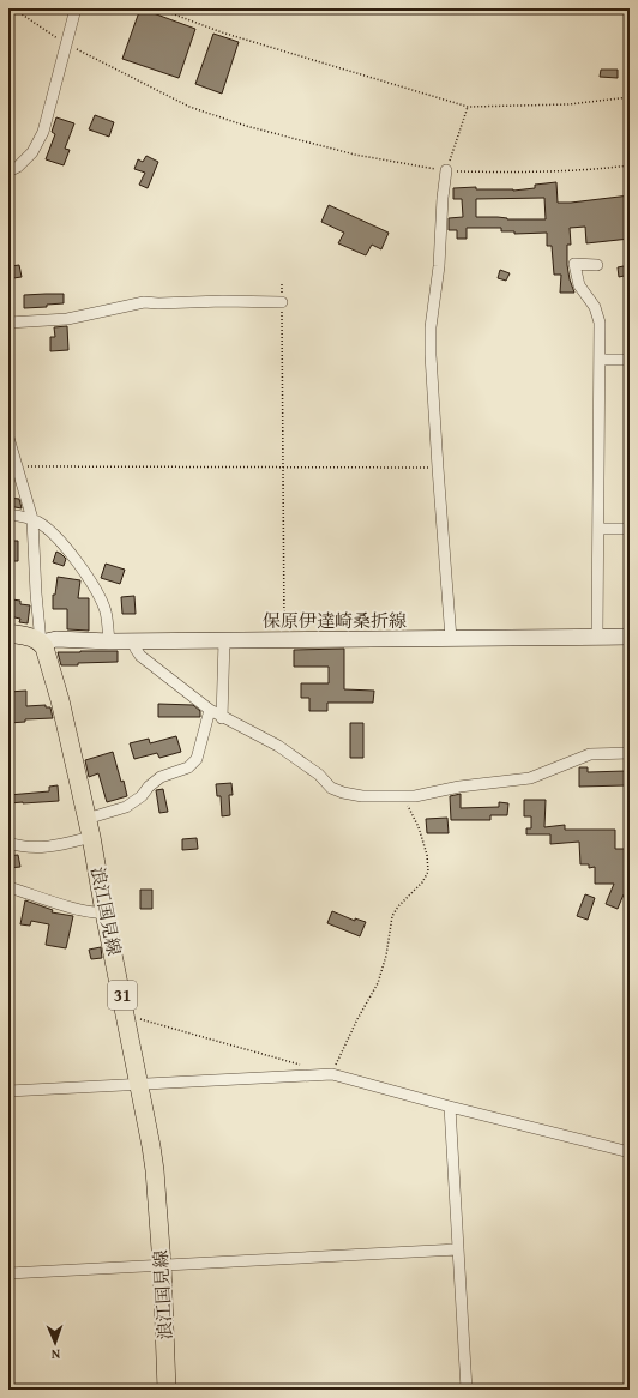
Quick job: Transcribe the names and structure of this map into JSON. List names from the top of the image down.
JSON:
{
  "streets": {
    "main road": ["保原伊達崎桑折線", "浪江国見線", "31"]
  },
  "crossings": [
    ["保原伊達崎桑折線", "浪江国見線"]
  ],
  "north": "bottom"
}
